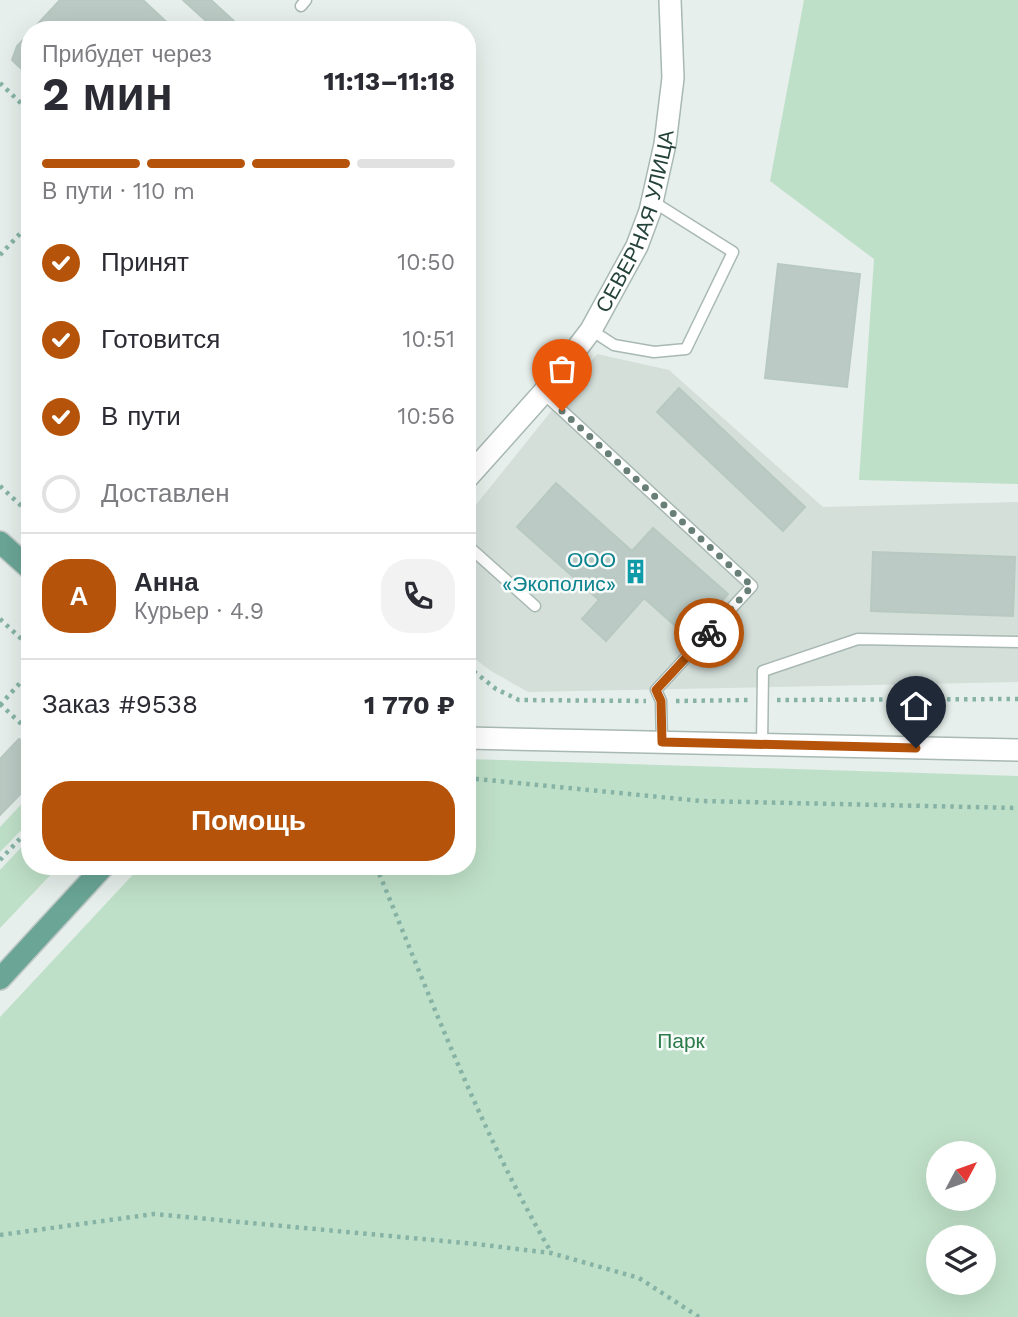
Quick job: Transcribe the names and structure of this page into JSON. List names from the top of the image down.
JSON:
{
  "streets": {
    "street": ["СЕВЕРНАЯ УЛИЦА"]
  },
  "parks": ["Парк"],
  "places": {
    "building": ["ООО «Экополис»"]
  },
  "north": "top right",
  "page": {
    "heading": ["2 мин", "Прибудет через", "11:13–11:18"],
    "panel": [
      "Анна",
      "Курьер · 4.9",
      "Заказ #9538",
      "1 770 ₽"
    ],
    "bar": "В пути · 110 m",
    "list": [
      ["Принят", "10:50"],
      ["Готовится", "10:51"],
      ["В пути", "10:56"],
      "Доставлен"
    ],
    "round": "А",
    "buttons": "Помощь"
  }
}
